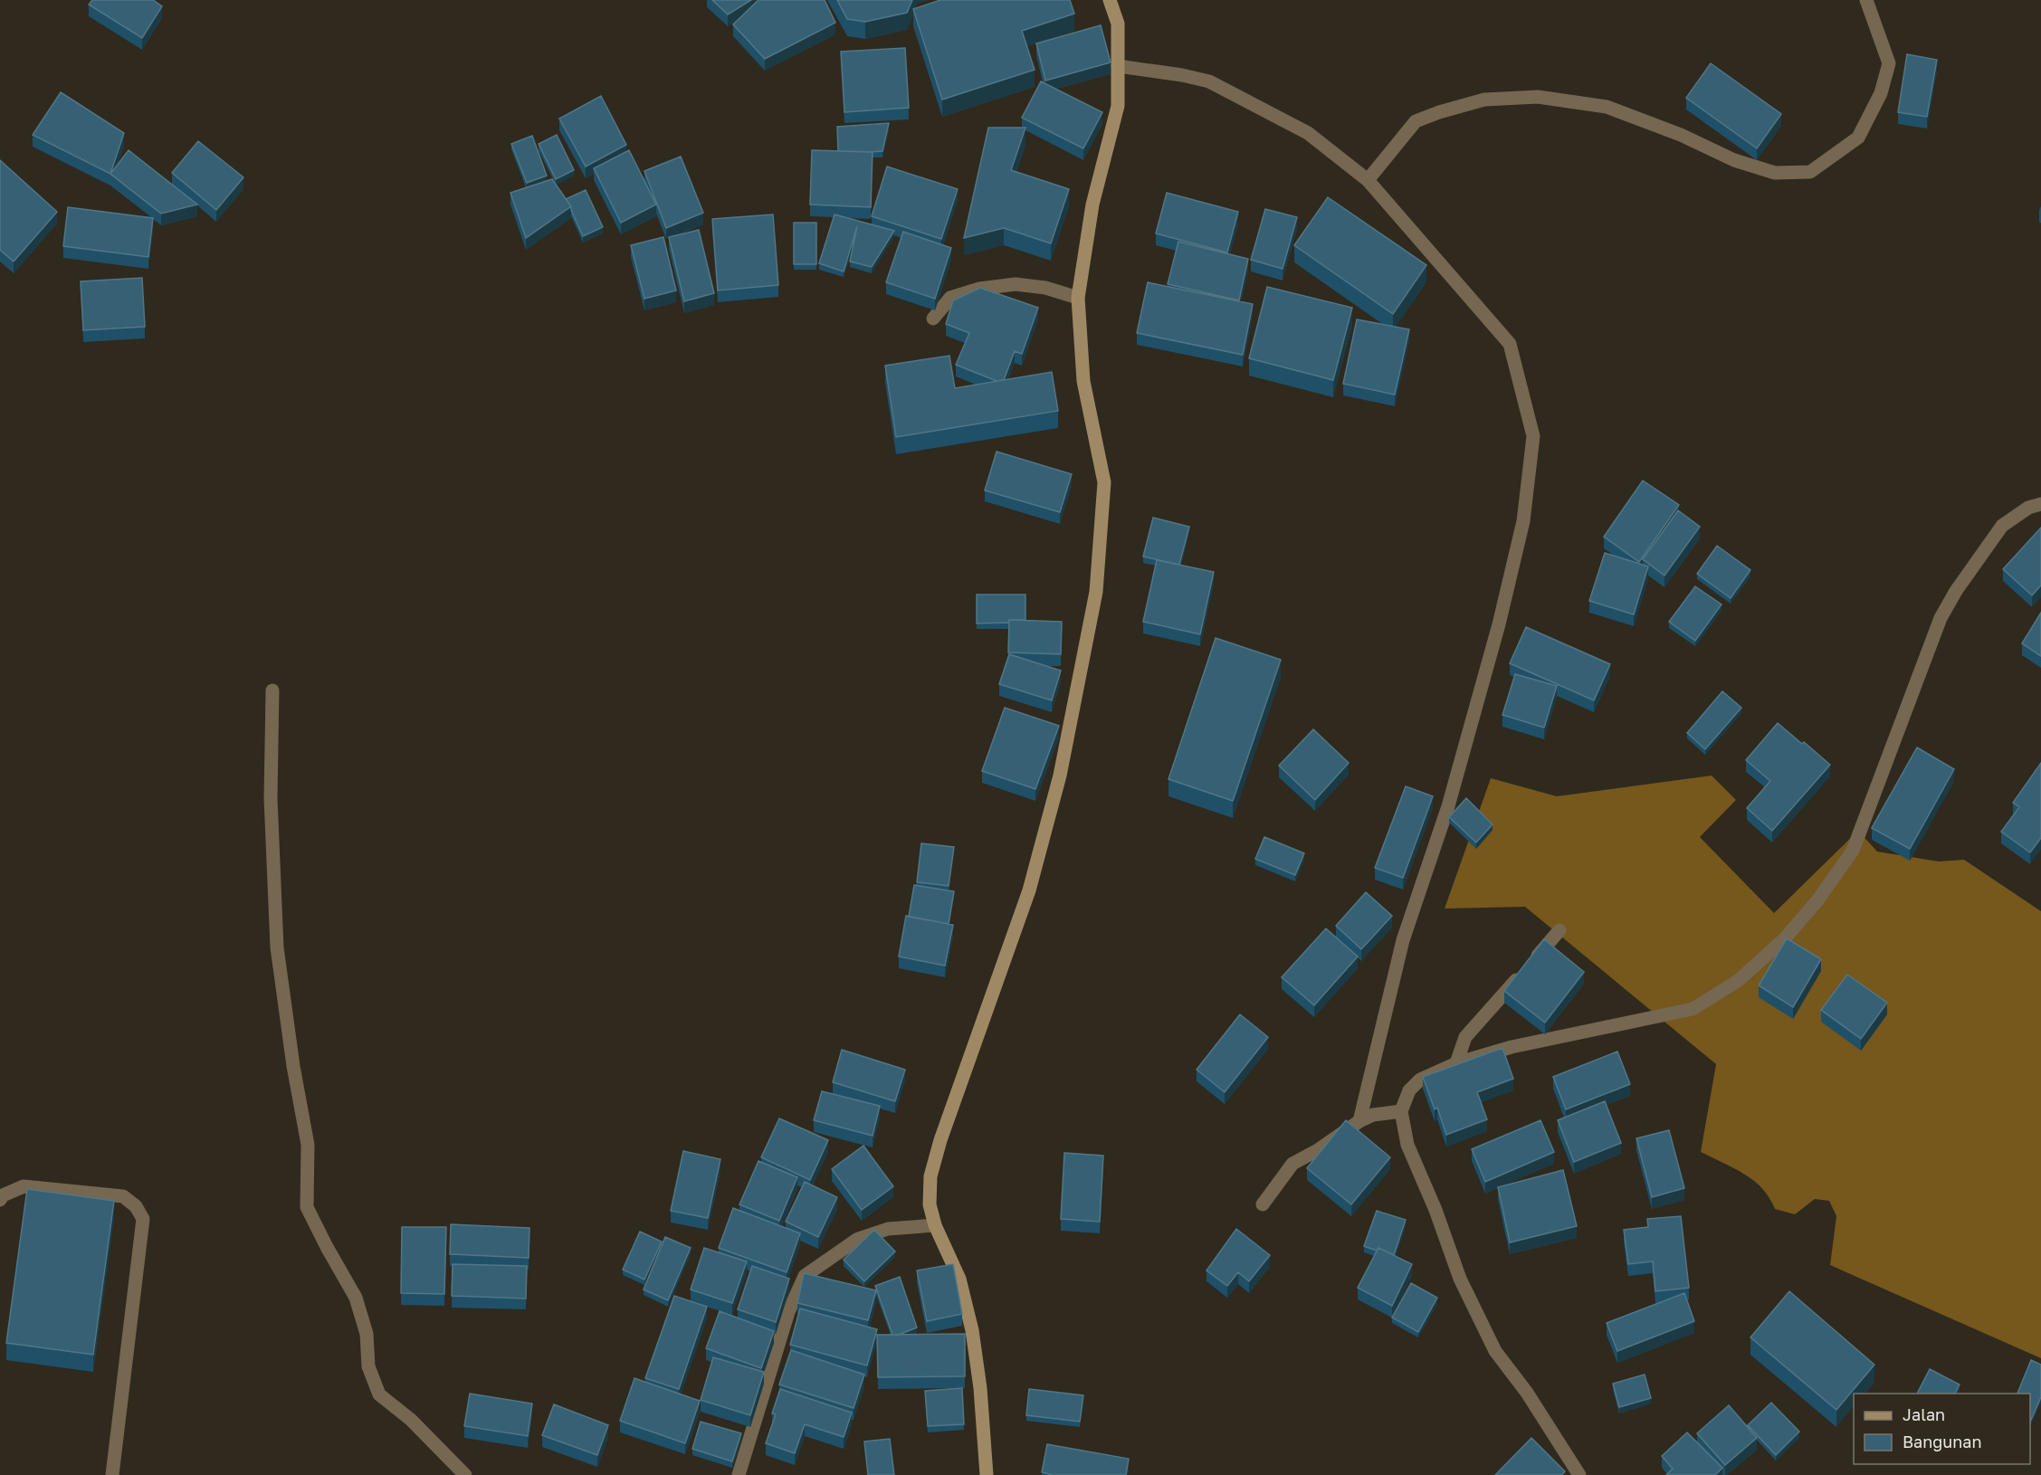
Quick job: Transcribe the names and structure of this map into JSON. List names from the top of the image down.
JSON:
{
  "legend": ["Jalan", "Bangunan"]
}
